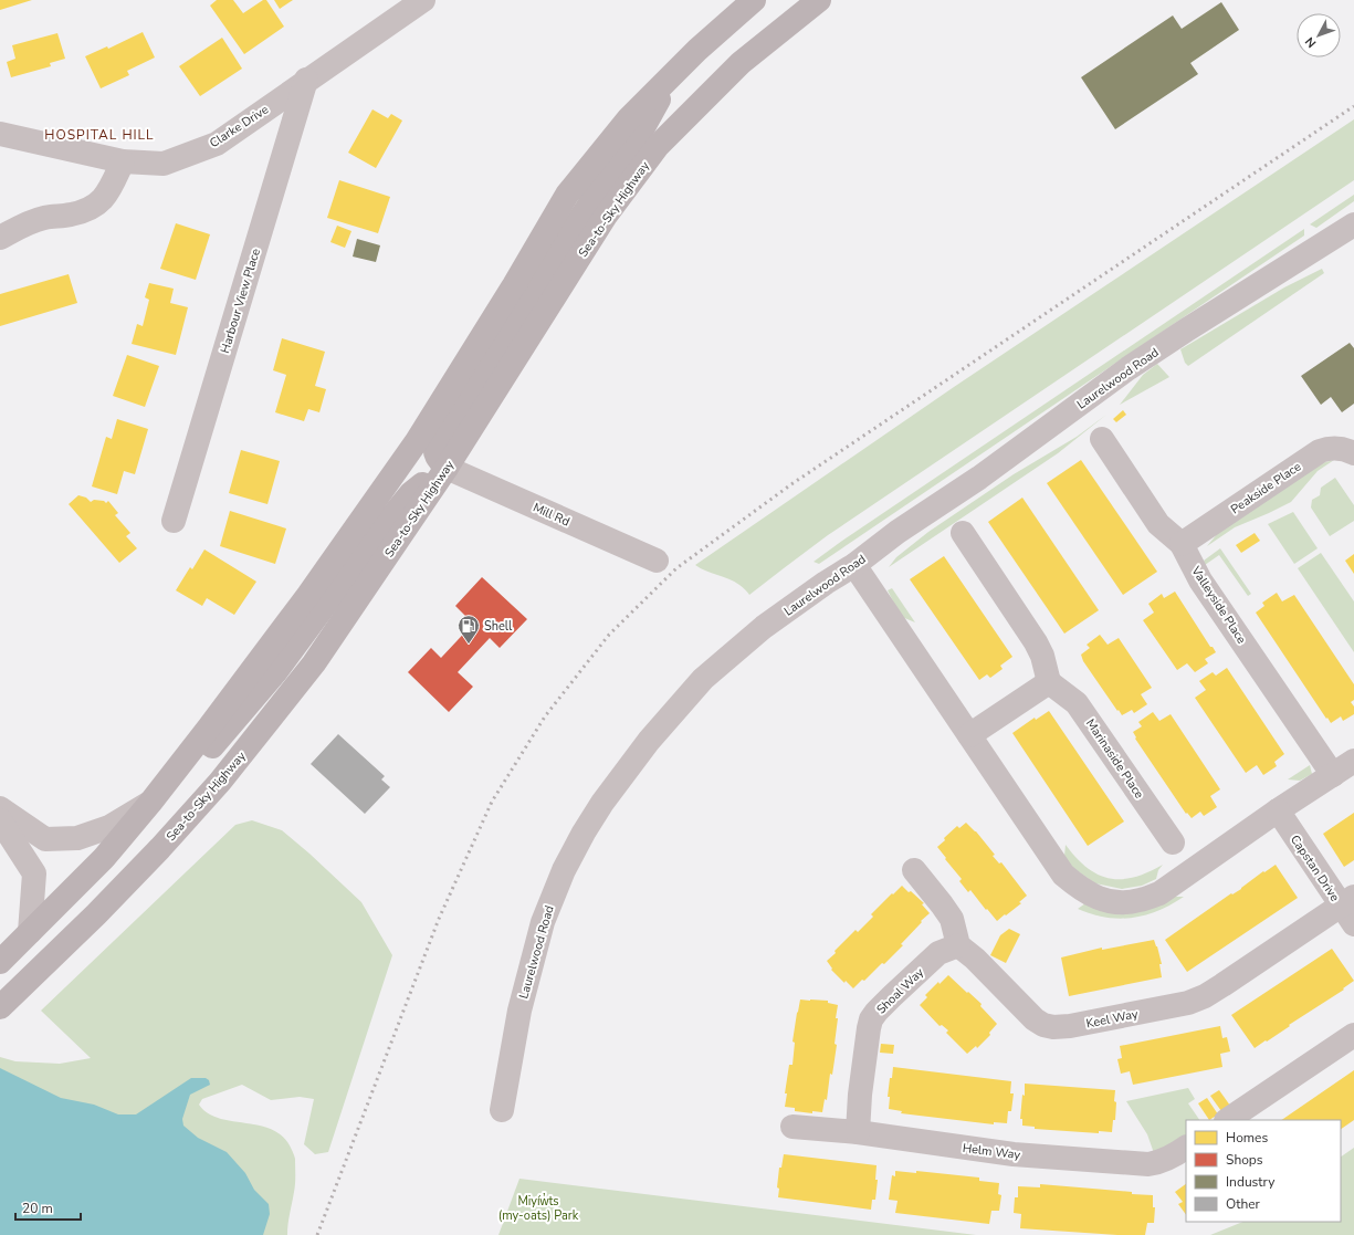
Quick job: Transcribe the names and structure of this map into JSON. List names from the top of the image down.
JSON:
{
  "streets": {
    "highway": ["Sea-to-Sky Highway"],
    "street": [
      "Clarke Drive",
      "Harbour View Place",
      "Laurelwood Road",
      "Peakside Place",
      "Mill Rd",
      "Valleyside Place",
      "Marinaside Place",
      "Capstan Drive",
      "Shoal Way",
      "Keel Way",
      "Helm Way"
    ]
  },
  "crossings": [
    ["Clarke Drive", "Harbour View Place"],
    ["Sea-to-Sky Highway", "Mill Rd"],
    ["Peakside Place", "Valleyside Place"],
    ["Capstan Drive", "Keel Way"],
    ["Shoal Way", "Keel Way"],
    ["Shoal Way", "Helm Way"]
  ],
  "districts": ["HOSPITAL HILL"],
  "parks": ["Miyíw̓ts (my-oats) Park"],
  "places": {
    "fuel station": ["Shell"]
  },
  "legend": [
    "Homes",
    "Shops",
    "Industry",
    "Other"
  ],
  "scale_bar": "20 m",
  "north": "bottom left"
}
